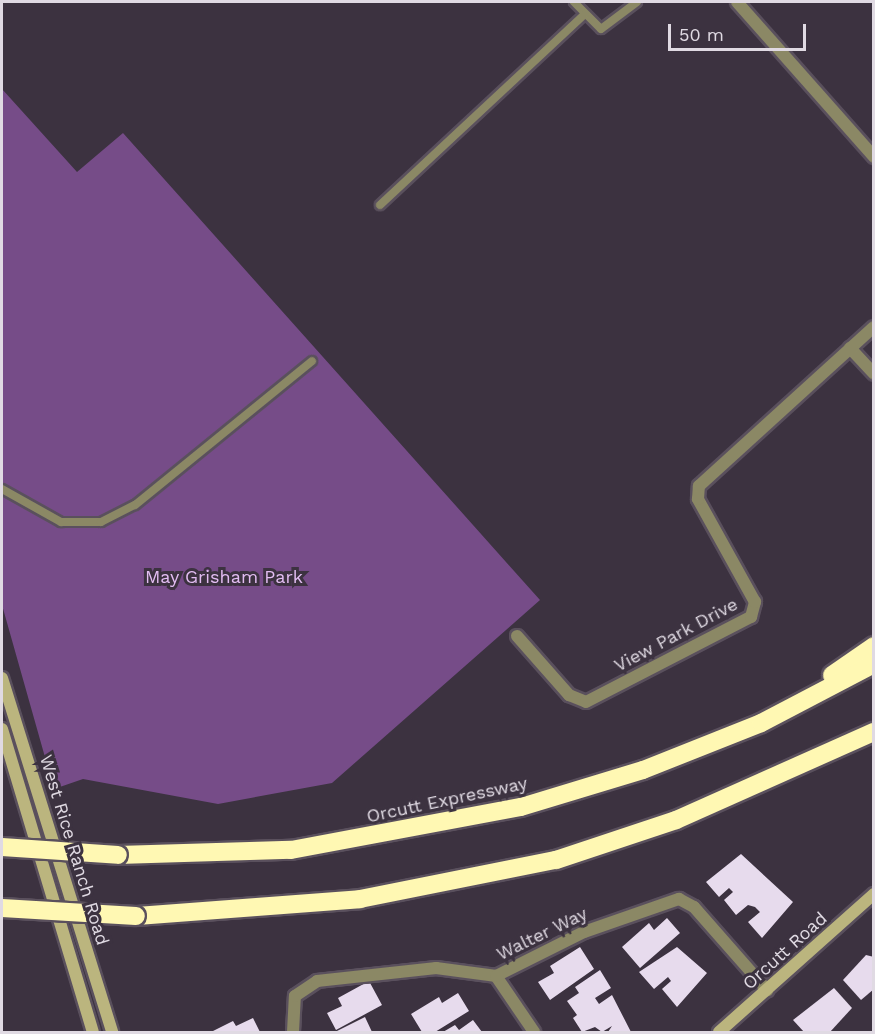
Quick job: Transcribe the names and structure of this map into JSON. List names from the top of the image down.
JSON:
{
  "streets": {
    "highway": ["Orcutt Expressway"],
    "main road": ["West Rice Ranch Road", "Orcutt Road"],
    "street": ["View Park Drive", "Walter Way"]
  },
  "crossings": [
    ["Walter Way", "Orcutt Road"]
  ],
  "parks": ["May Grisham Park"],
  "scale_bar": "50 m"
}
